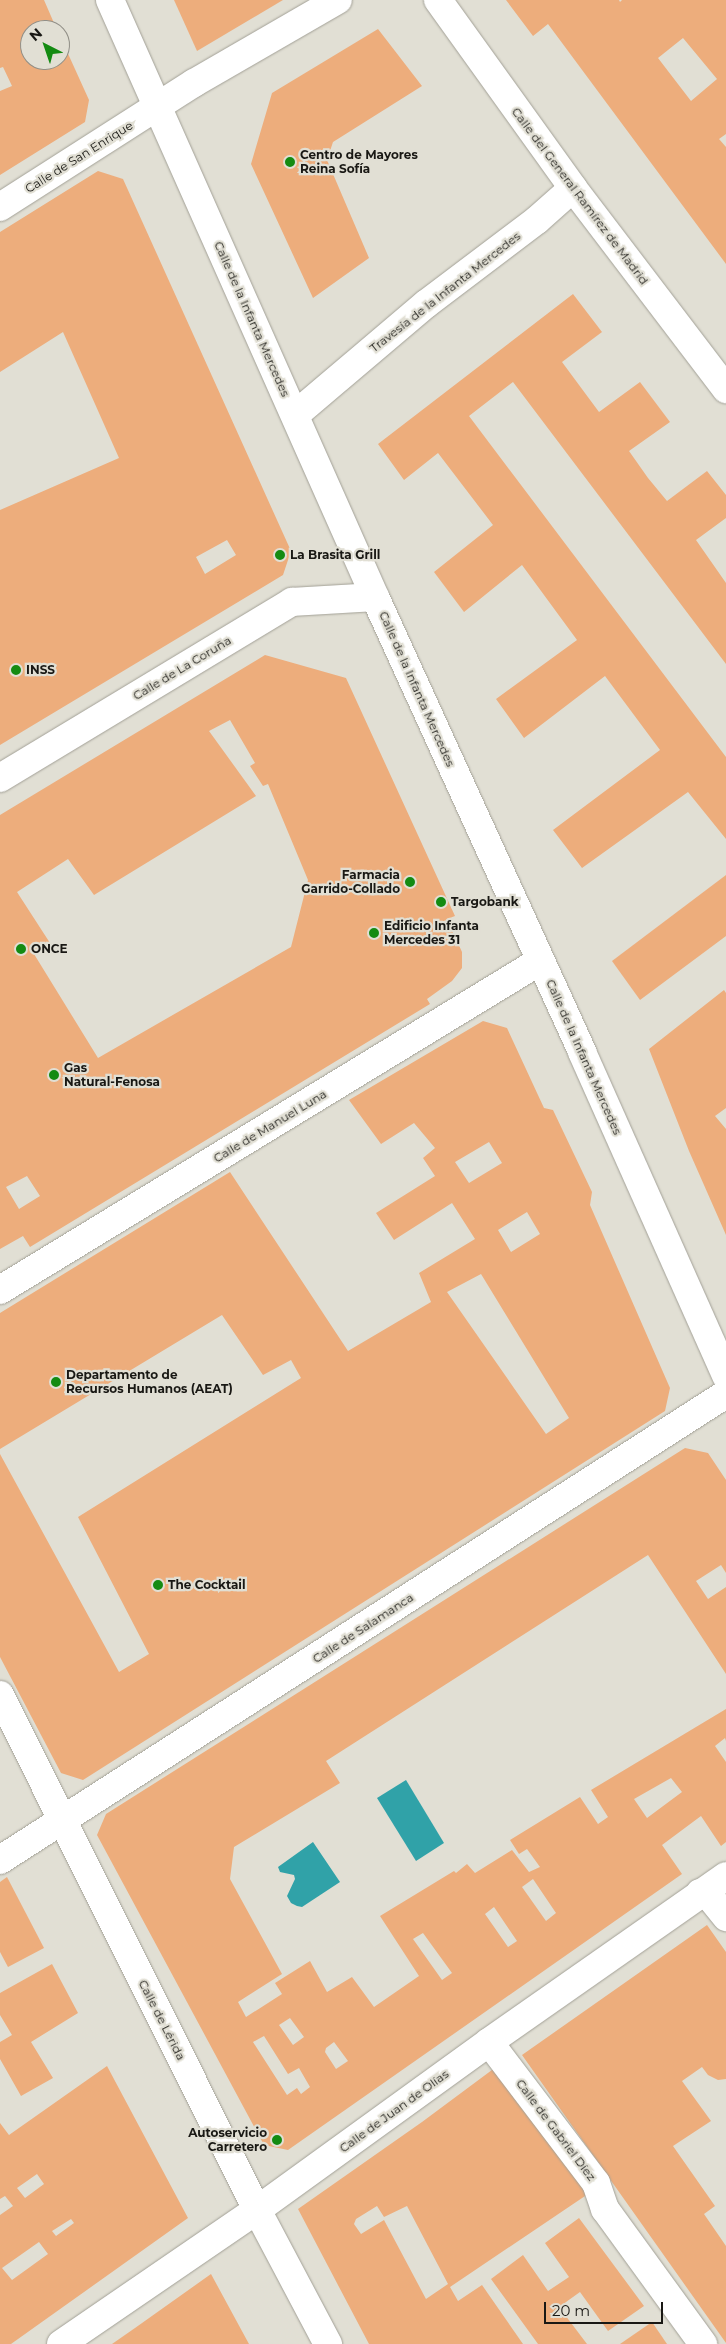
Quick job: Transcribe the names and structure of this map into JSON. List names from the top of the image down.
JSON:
{
  "streets": {
    "street": [
      "Calle de San Enrique",
      "Calle del General Ramírez de Madrid",
      "Travesía de la Infanta Mercedes",
      "Calle de la Infanta Mercedes",
      "Calle de La Coruña",
      "Calle de Manuel Luna",
      "Calle de Salamanca",
      "Calle de Lérida",
      "Calle de Juan de Olías",
      "Calle de Gabriel Díez"
    ]
  },
  "crossings": [
    ["Calle de San Enrique", "Calle de la Infanta Mercedes"],
    ["Calle del General Ramírez de Madrid", "Travesía de la Infanta Mercedes"],
    ["Travesía de la Infanta Mercedes", "Calle de la Infanta Mercedes"],
    ["Calle de la Infanta Mercedes", "Calle de La Coruña"],
    ["Calle de la Infanta Mercedes", "Calle de Manuel Luna"],
    ["Calle de Salamanca", "Calle de Lérida"],
    ["Calle de Lérida", "Calle de Juan de Olías"],
    ["Calle de Juan de Olías", "Calle de Gabriel Díez"]
  ],
  "places": [
    "Centro de Mayores Reina Sofía",
    "La Brasita Grill",
    "INSS",
    "Farmacia Garrido-Collado",
    "Targobank",
    "Edificio Infanta Mercedes 31",
    "ONCE",
    "Gas Natural-Fenosa",
    "Departamento de Recursos Humanos (AEAT)",
    "The Cocktail",
    "Autoservicio Carretero"
  ],
  "scale_bar": "20 m",
  "north": "top left"
}
